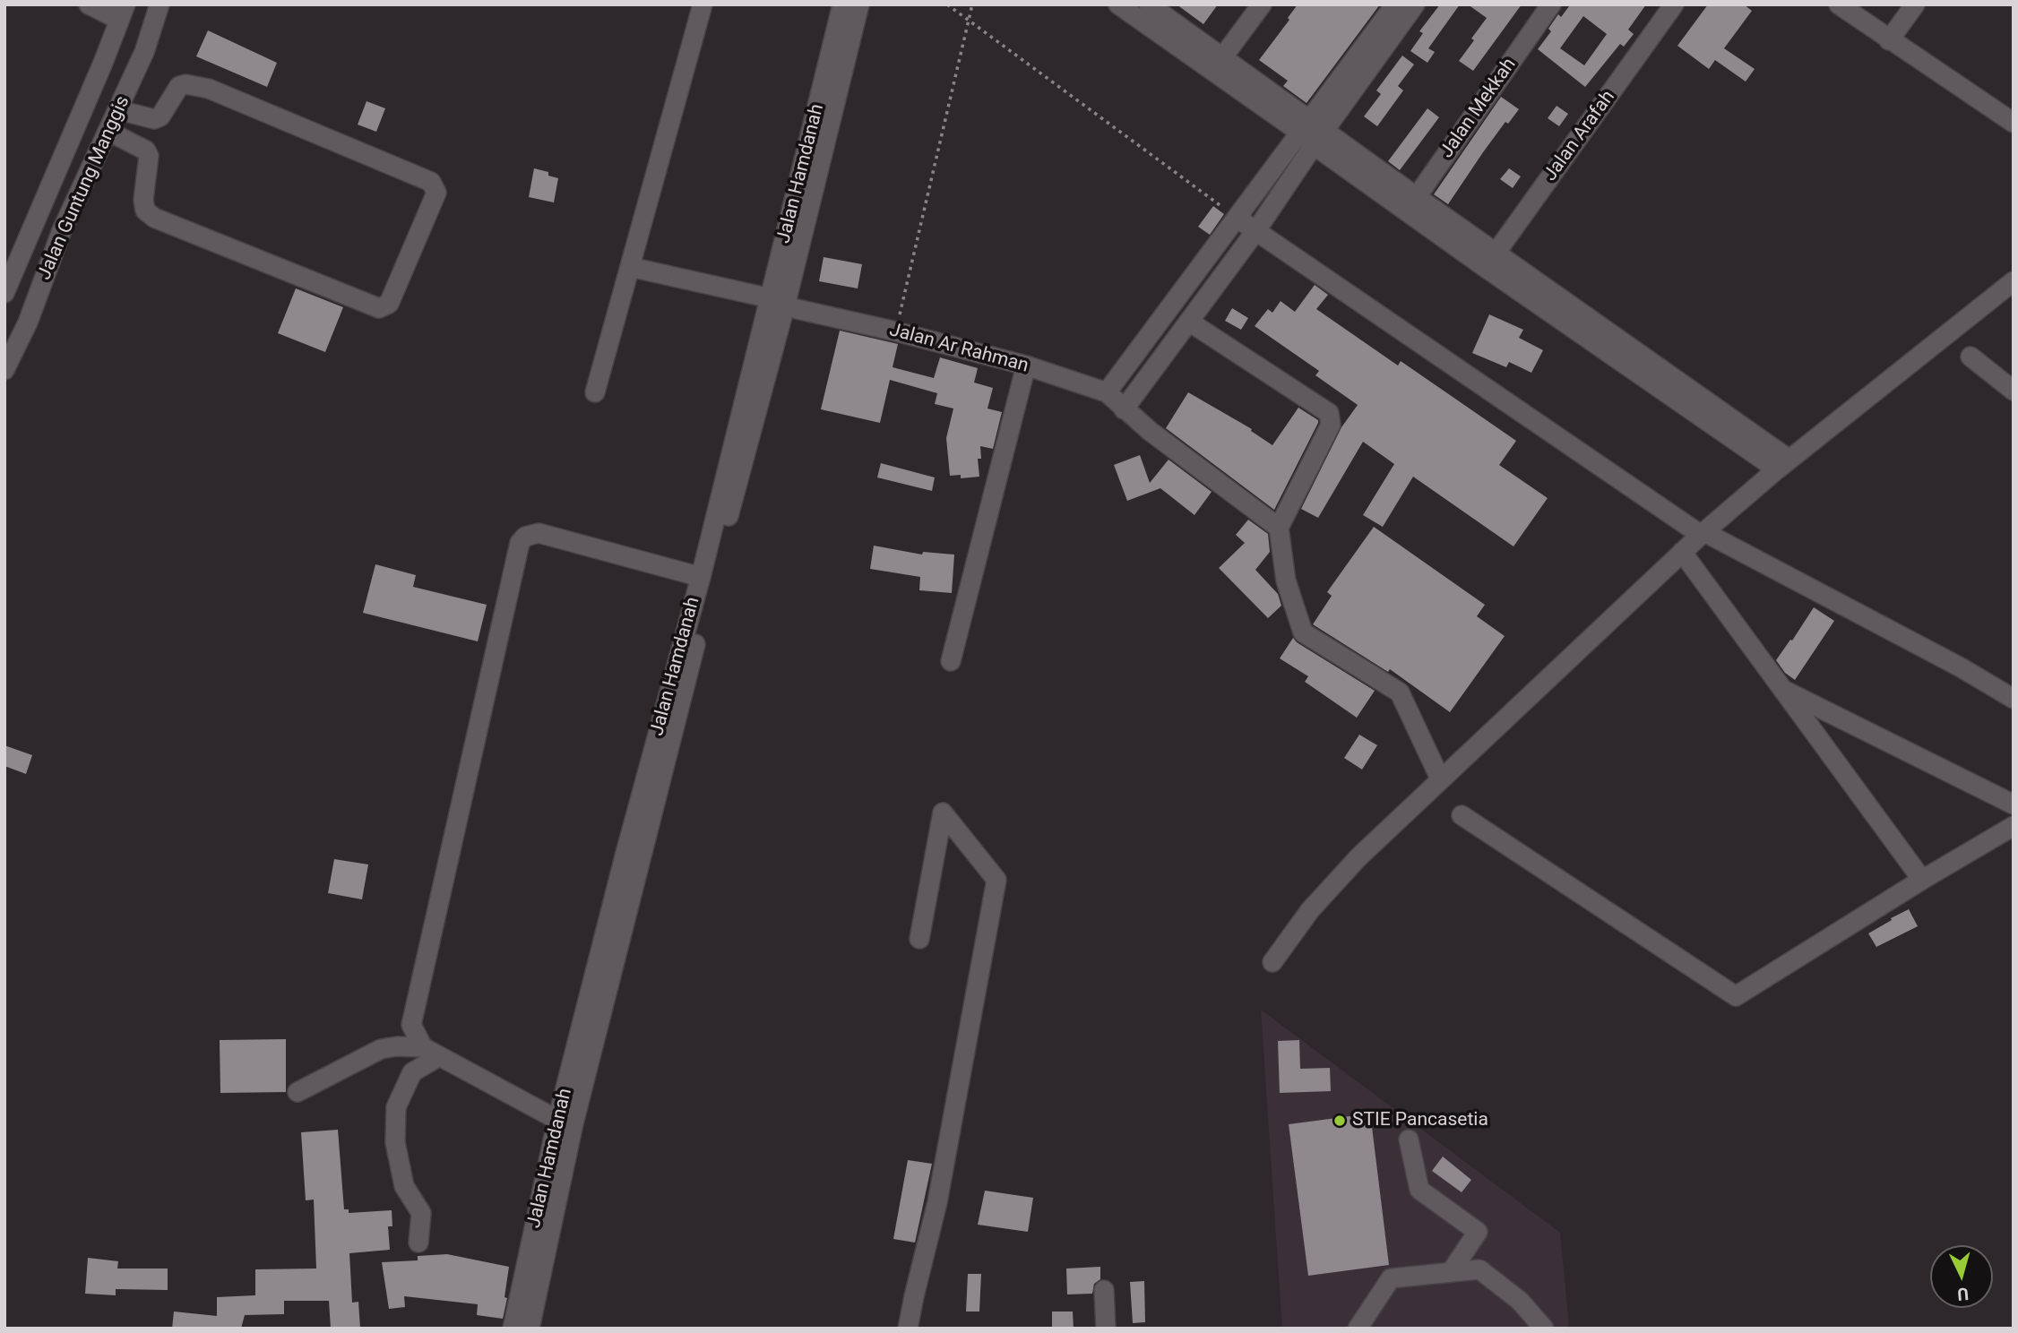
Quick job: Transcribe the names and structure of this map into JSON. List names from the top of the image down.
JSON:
{
  "streets": {
    "street": [
      "Jalan Mekkah",
      "Jalan Arafah",
      "Jalan Hamdanah",
      "Jalan Guntung Manggis",
      "Jalan Ar Rahman"
    ]
  },
  "crossings": [
    ["Jalan Hamdanah", "Jalan Ar Rahman"]
  ],
  "places": ["STIE Pancasetia"],
  "north": "bottom"
}
